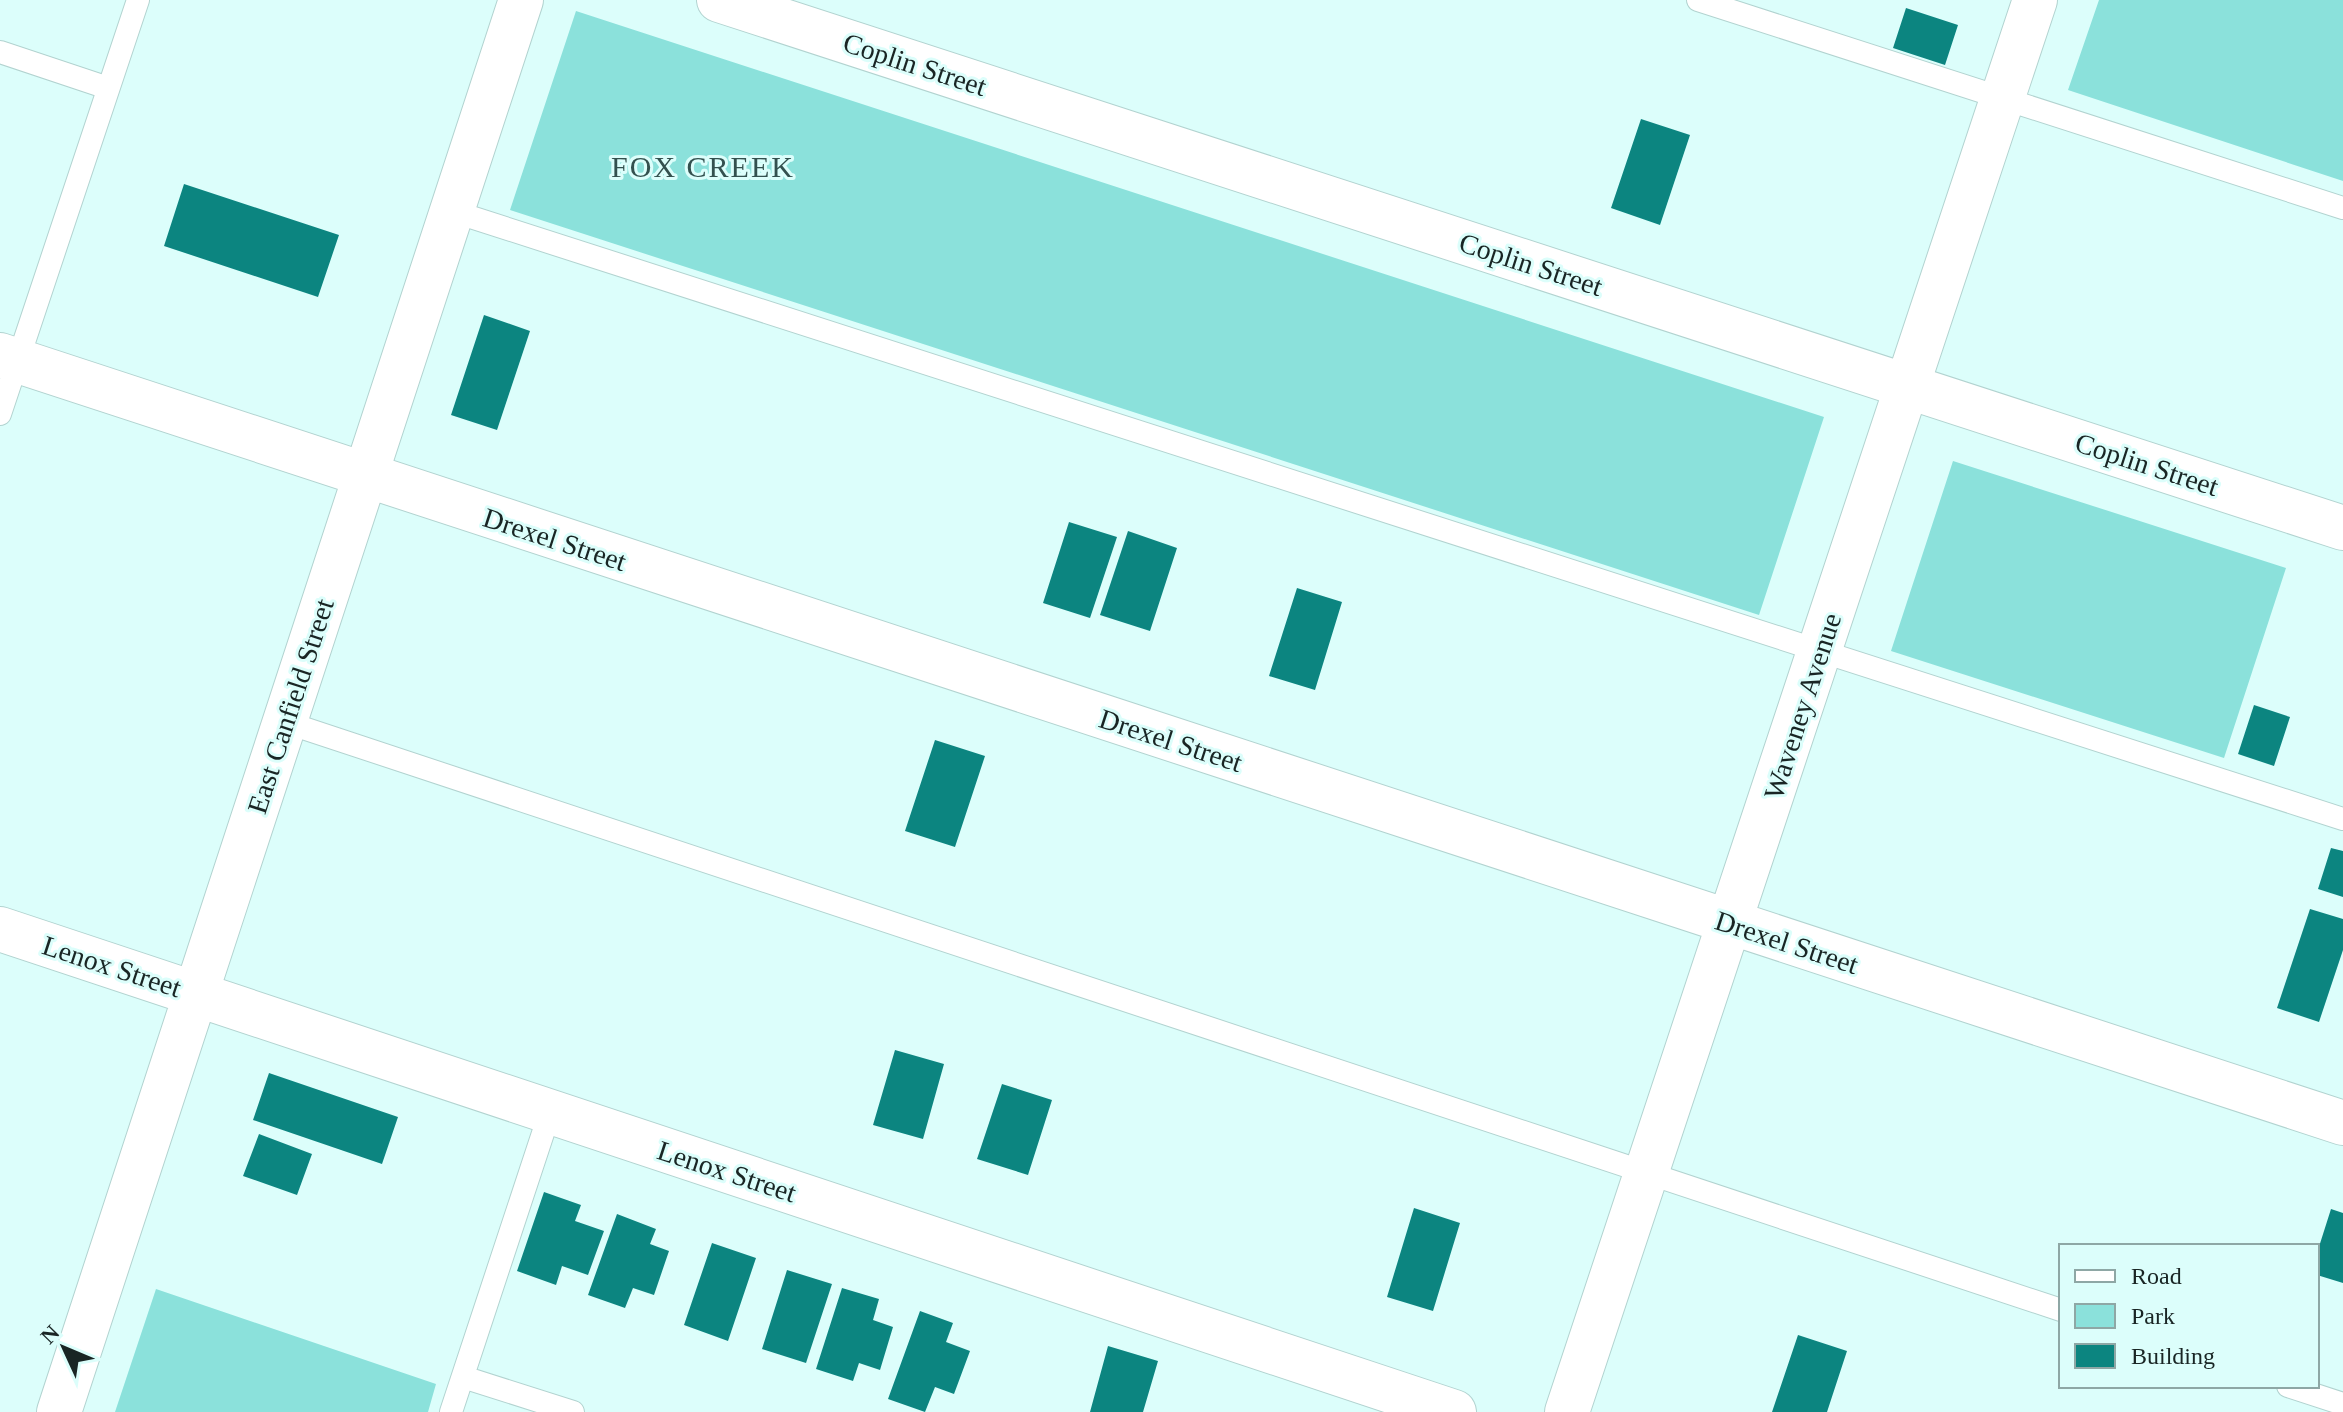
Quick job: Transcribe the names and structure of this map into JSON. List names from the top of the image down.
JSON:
{
  "streets": {
    "street": [
      "Coplin Street",
      "Drexel Street",
      "East Canfield Street",
      "Waveney Avenue",
      "Lenox Street"
    ]
  },
  "crossings": [
    ["Coplin Street", "Waveney Avenue"],
    ["Drexel Street", "East Canfield Street"],
    ["Drexel Street", "Waveney Avenue"],
    ["East Canfield Street", "Lenox Street"]
  ],
  "districts": ["FOX CREEK"],
  "legend": ["Road", "Park", "Building"],
  "north": "top left"
}
